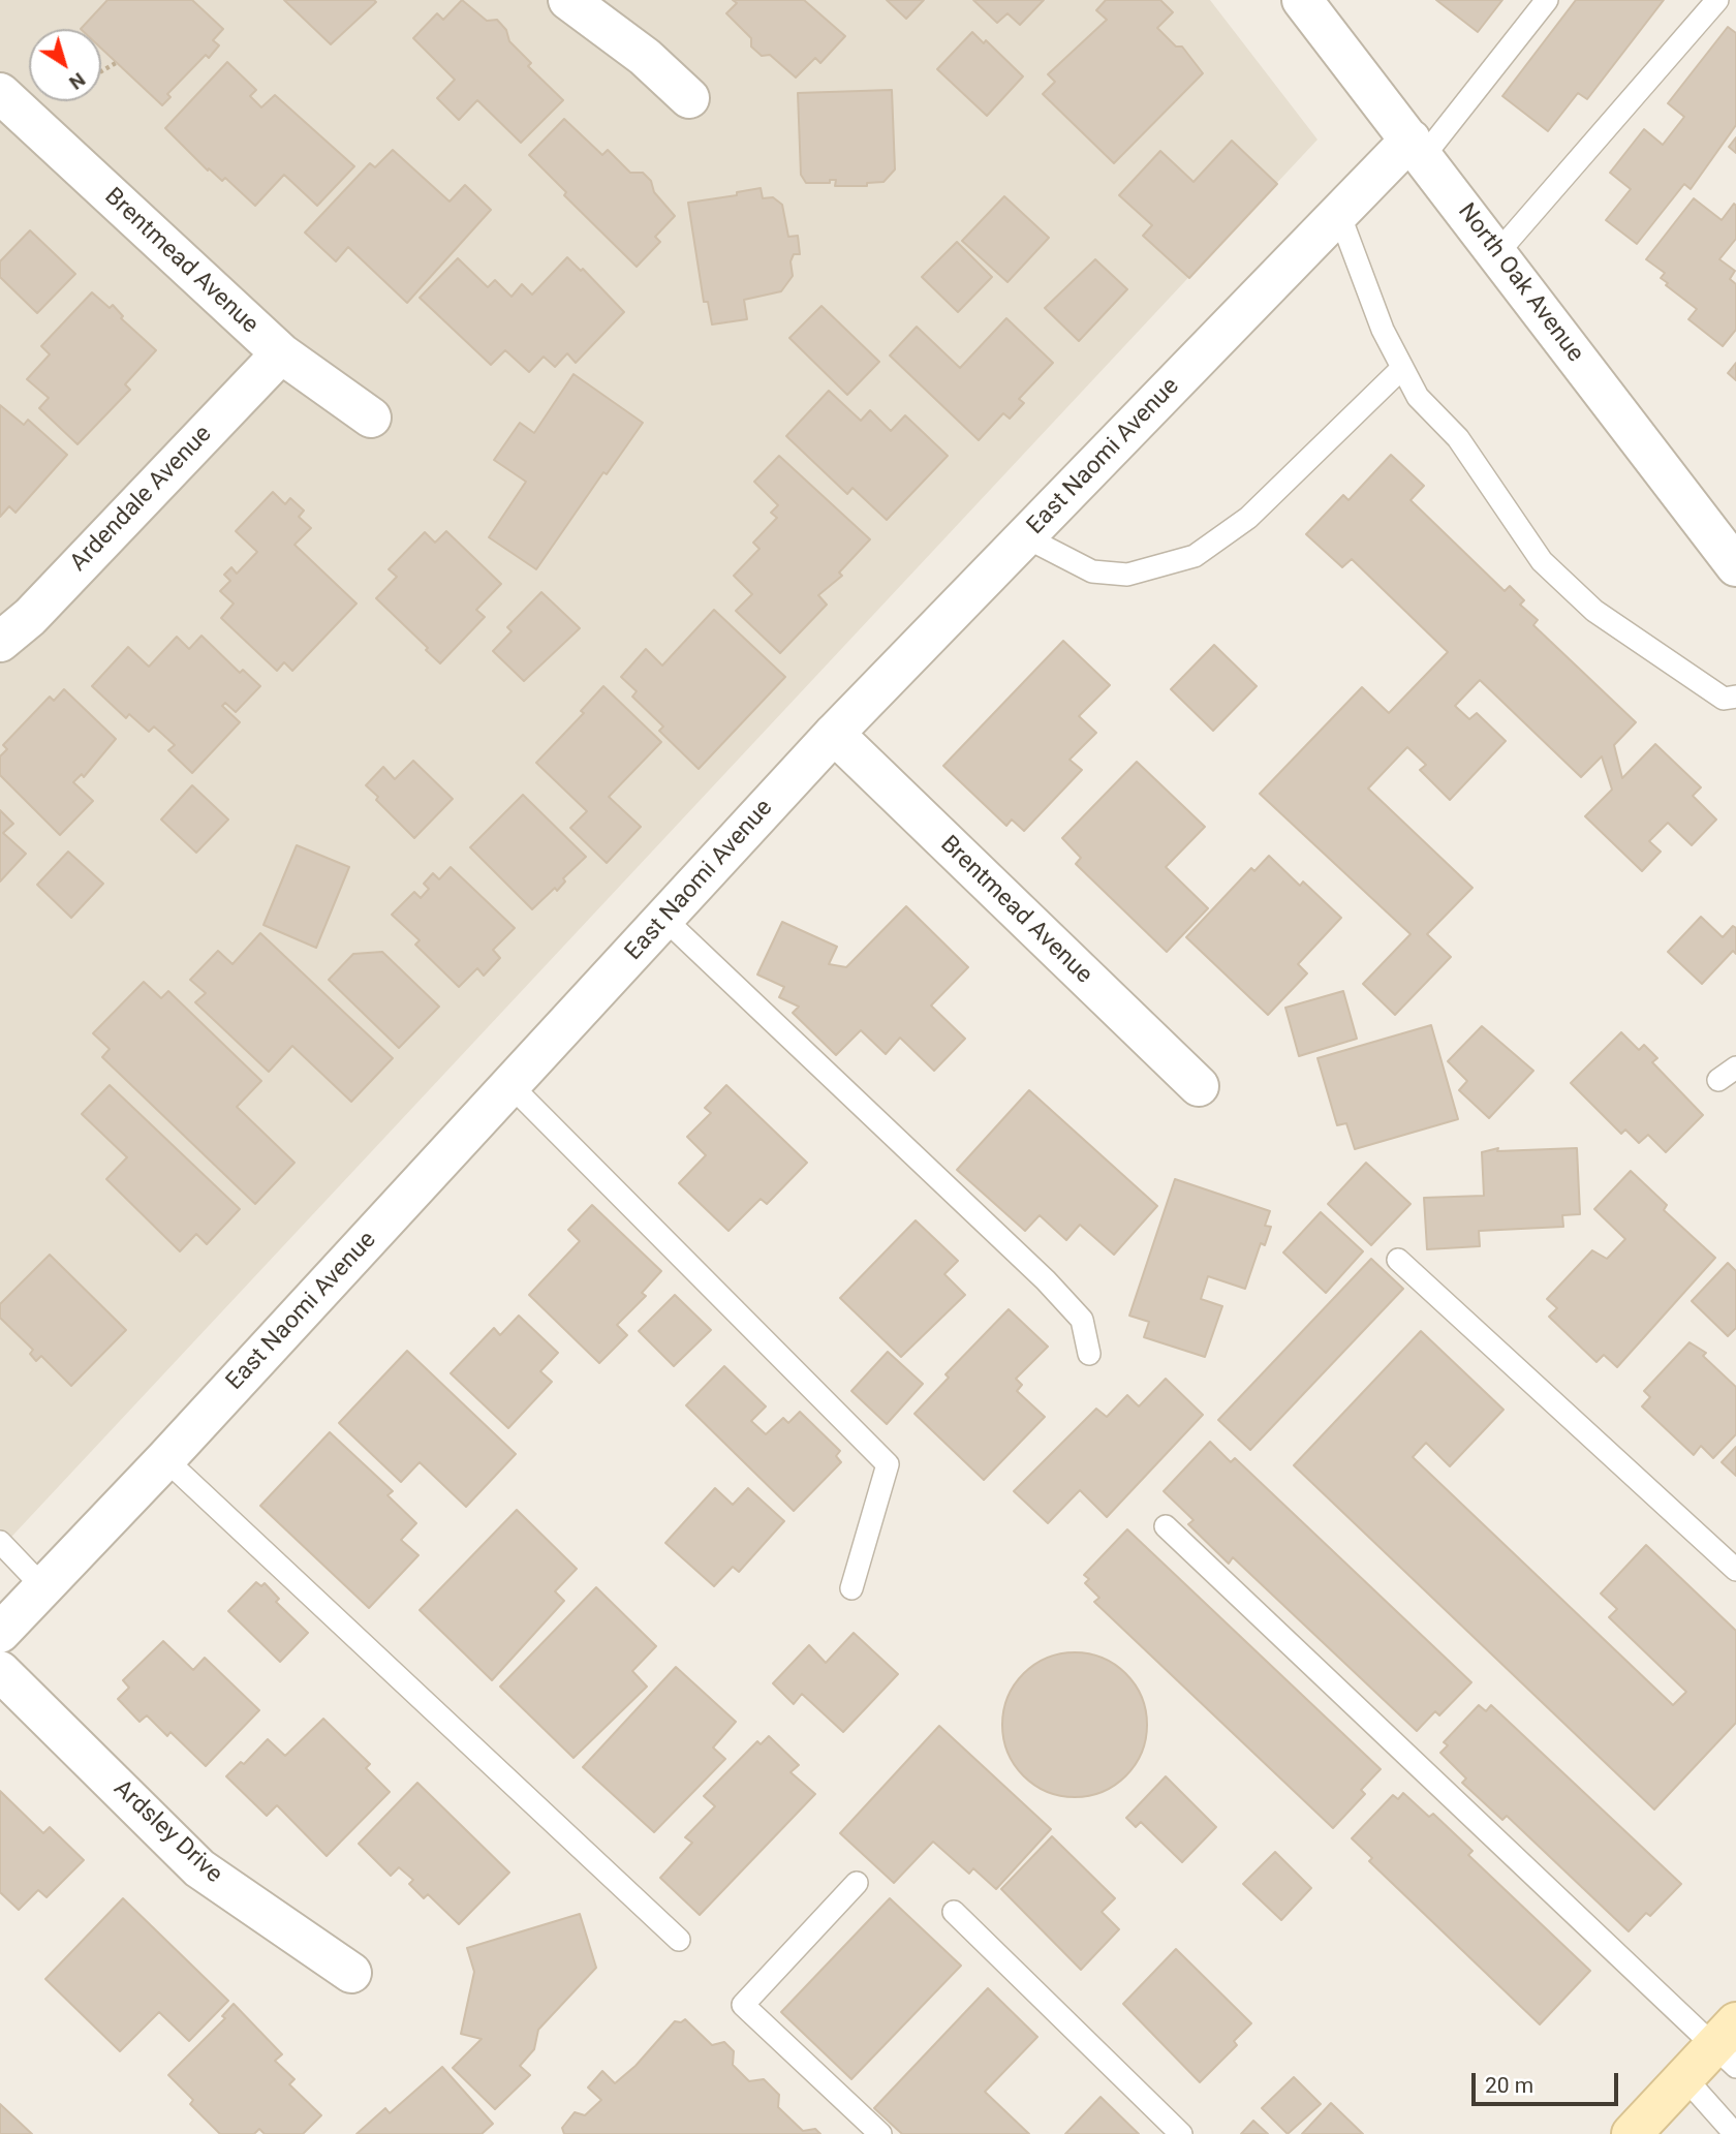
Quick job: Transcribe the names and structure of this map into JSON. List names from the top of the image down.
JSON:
{
  "streets": {
    "street": [
      "Brentmead Avenue",
      "North Oak Avenue",
      "East Naomi Avenue",
      "Ardendale Avenue",
      "Ardsley Drive"
    ]
  },
  "crossings": [
    ["Brentmead Avenue", "East Naomi Avenue"],
    ["Brentmead Avenue", "Ardendale Avenue"],
    ["North Oak Avenue", "East Naomi Avenue"]
  ],
  "scale_bar": "20 m",
  "north": "bottom right"
}
